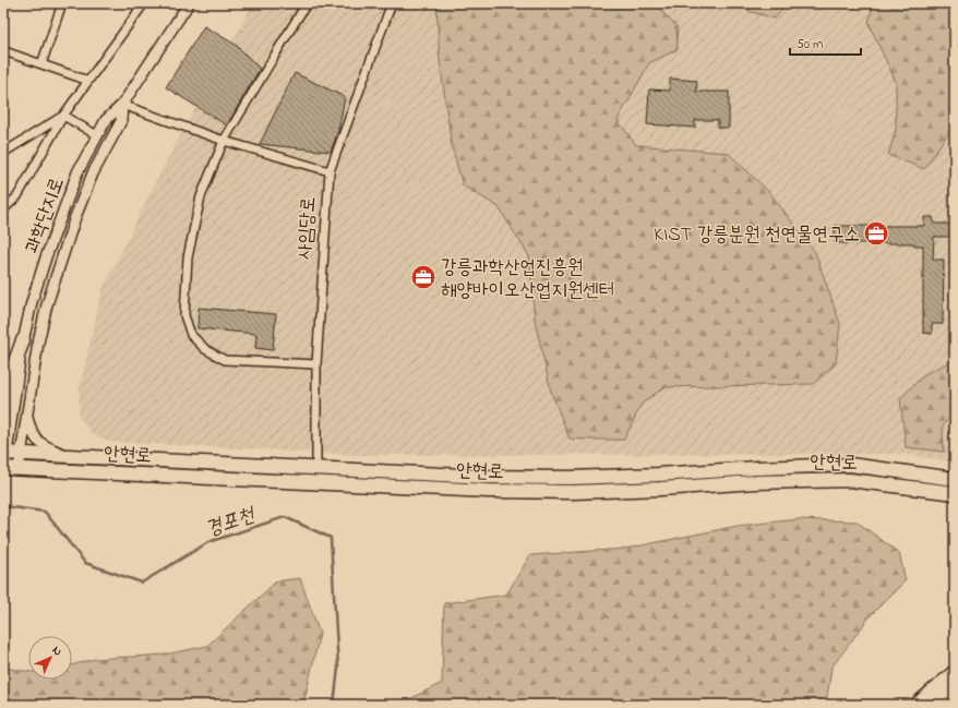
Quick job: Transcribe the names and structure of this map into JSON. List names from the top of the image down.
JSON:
{
  "streets": {
    "highway": ["안현로"],
    "street": ["과학단지로", "사임당로"]
  },
  "crossings": [
    ["과학단지로", "안현로"],
    ["사임당로", "안현로"]
  ],
  "water": ["경포천"],
  "places": {
    "office": ["KIST 강릉분원 천연물연구소", "강릉과학산업진흥원 해양바이오산업지원센터"]
  },
  "scale_bar": "50 m",
  "north": "top right"
}
